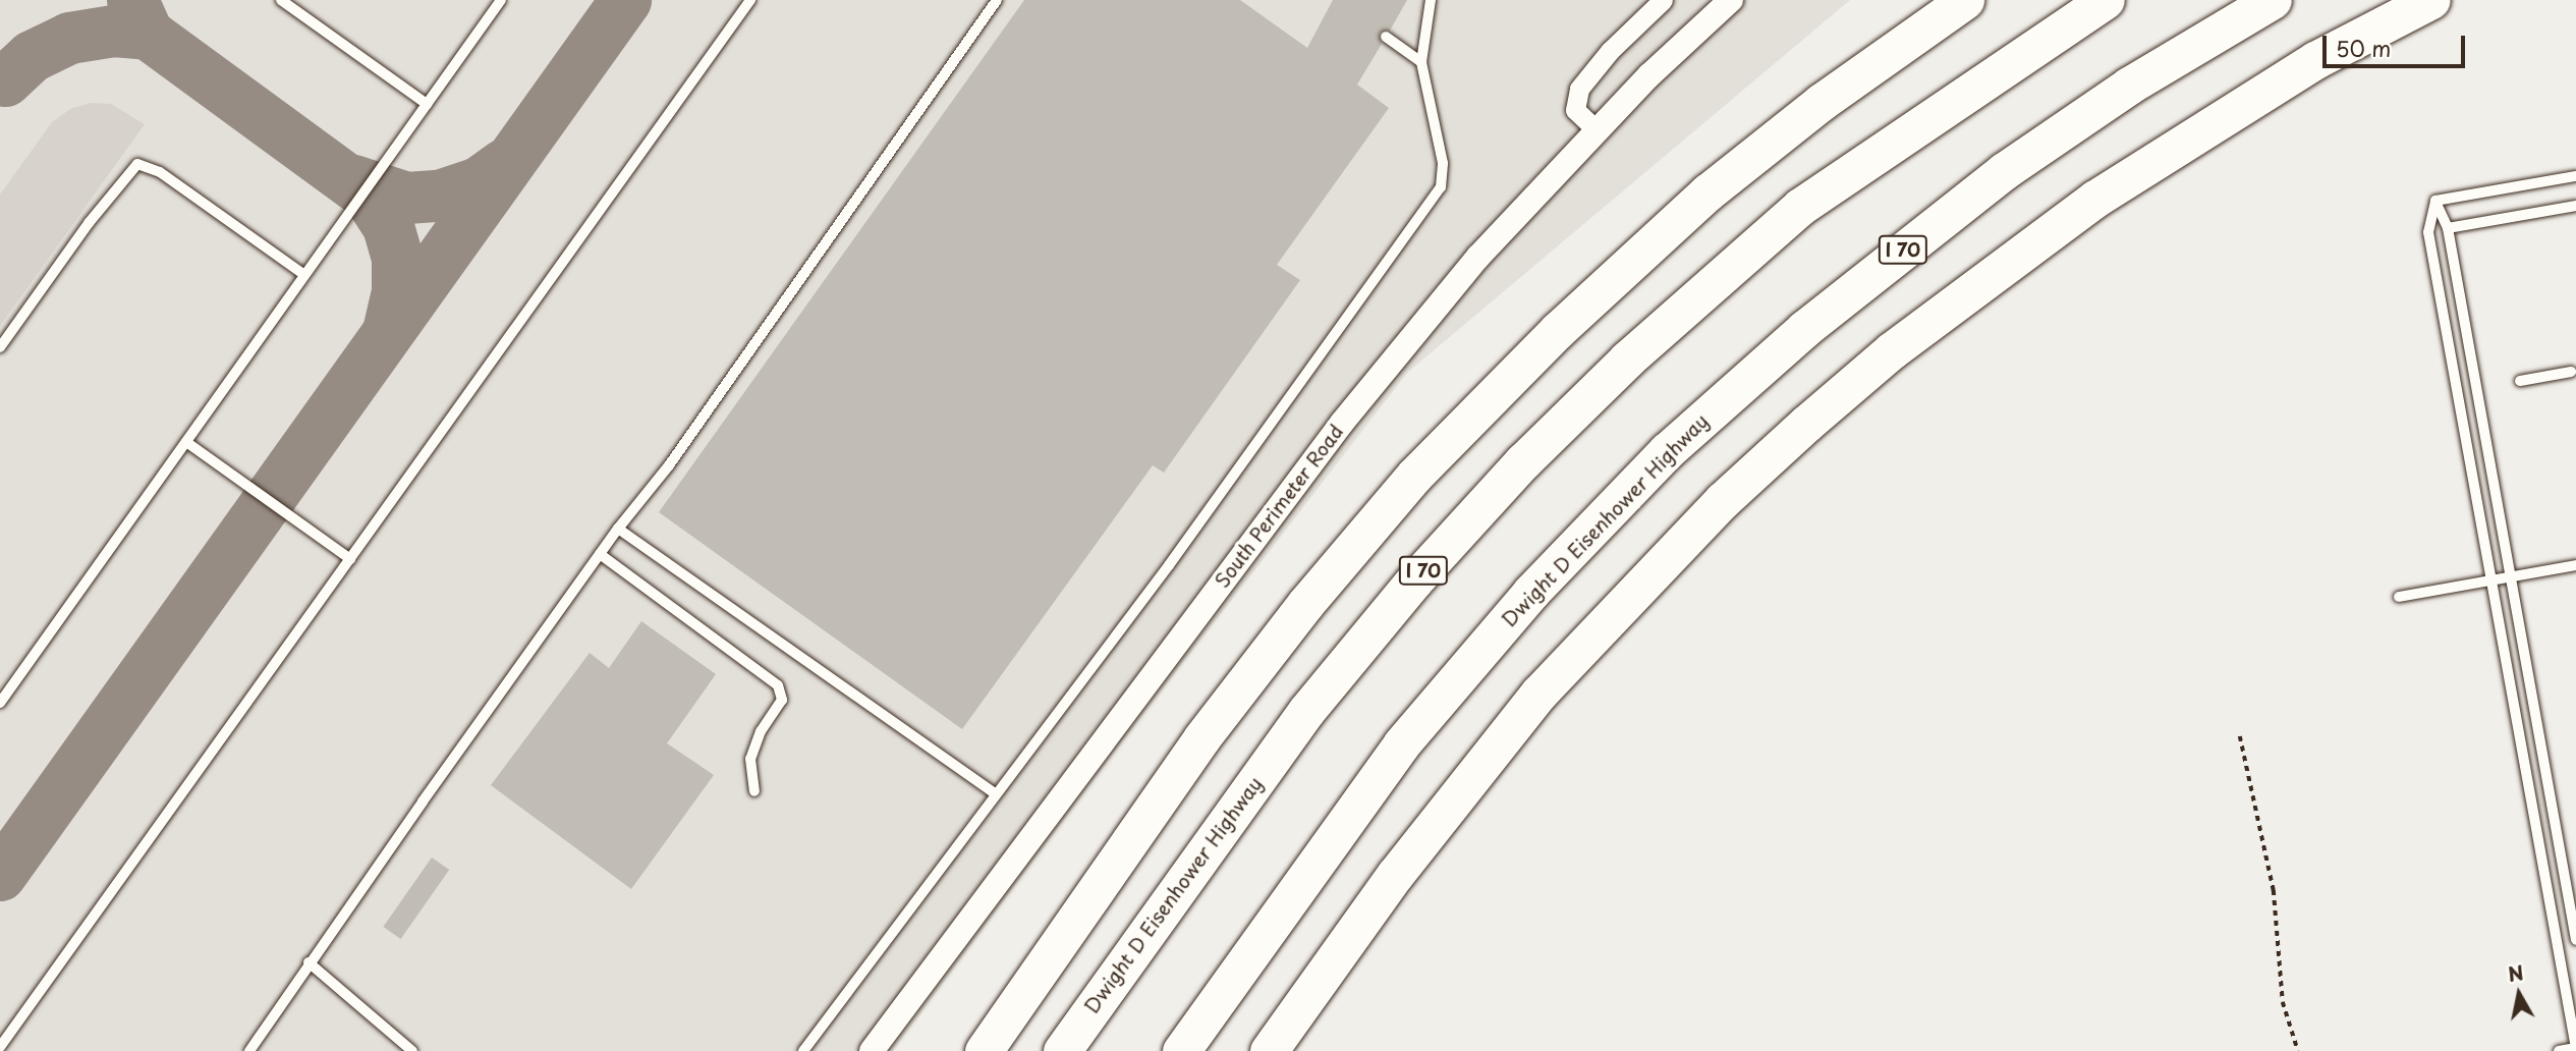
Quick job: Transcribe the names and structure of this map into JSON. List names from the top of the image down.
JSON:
{
  "streets": {
    "highway": ["I 70", "Dwight D Eisenhower Highway"],
    "street": ["South Perimeter Road"]
  },
  "scale_bar": "50 m",
  "north": "top"
}
